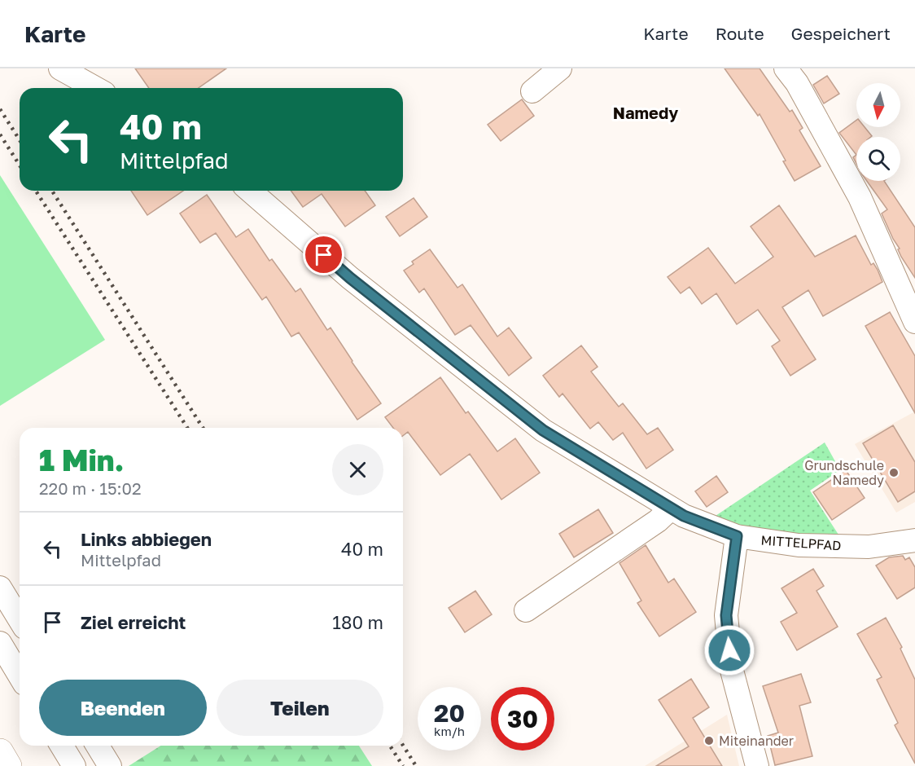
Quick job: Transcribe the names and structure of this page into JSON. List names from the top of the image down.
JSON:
{
  "streets": {
    "street": ["MITTELPFAD"]
  },
  "districts": ["Namedy"],
  "places": ["Grundschule Namedy", "Miteinander"],
  "north": "bottom",
  "page": {
    "header": "Karte",
    "nav": ["Karte", "Route", "Gespeichert"],
    "turn": ["40 m", "Mittelpfad"],
    "heading": ["1 Min.", "220 m · 15:02"],
    "list": [
      {
        "name": "Links abbiegen",
        "note": "Mittelpfad",
        "value": "40 m"
      },
      {
        "name": "Ziel erreicht",
        "value": "180 m"
      }
    ],
    "buttons": ["Beenden", "Teilen"],
    "speed": "20 km/h",
    "limit": "30"
  }
}
